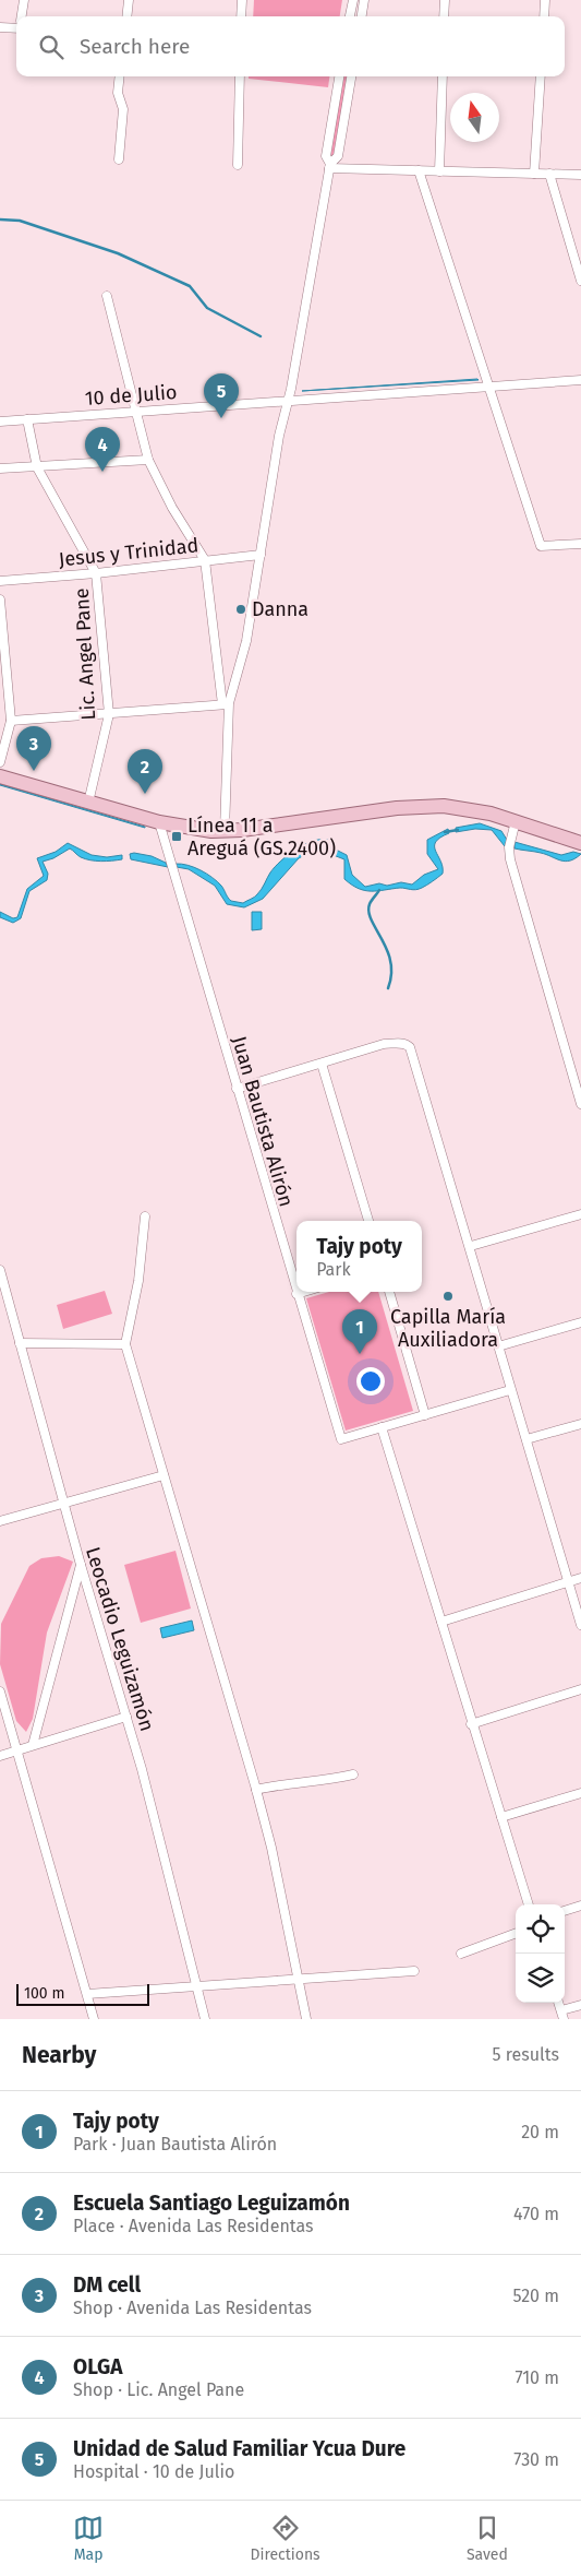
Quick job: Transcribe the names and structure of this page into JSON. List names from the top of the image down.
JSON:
{
  "streets": {
    "street": [
      "10 de Julio",
      "Jesus y Trinidad",
      "Lic. Angel Pane",
      "Juan Bautista Alirón",
      "Leocadio Leguizamón"
    ]
  },
  "crossings": [
    ["10 de Julio", "Lic. Angel Pane"],
    ["Jesus y Trinidad", "Lic. Angel Pane"]
  ],
  "places": {
    "other": ["Danna", "Capilla María Auxiliadora"],
    "transit": ["Línea 11 a Areguá (GS.2400)"]
  },
  "scale_bar": "100 m",
  "north": "top",
  "page": {
    "search": "Search here",
    "pins": [
      "5",
      "4",
      "3",
      "2",
      "1"
    ],
    "popup": ["Tajy poty", "Park"],
    "scale": "100 m",
    "heading": ["Nearby", "5 results"],
    "list": [
      {
        "mark": "1",
        "name": "Tajy poty",
        "note": "Park · Juan Bautista Alirón",
        "value": "20 m"
      },
      {
        "mark": "2",
        "name": "Escuela Santiago Leguizamón",
        "note": "Place · Avenida Las Residentas",
        "value": "470 m"
      },
      {
        "mark": "3",
        "name": "DM cell",
        "note": "Shop · Avenida Las Residentas",
        "value": "520 m"
      },
      {
        "mark": "4",
        "name": "OLGA",
        "note": "Shop · Lic. Angel Pane",
        "value": "710 m"
      },
      {
        "mark": "5",
        "name": "Unidad de Salud Familiar Ycua Dure",
        "note": "Hospital · 10 de Julio",
        "value": "730 m"
      }
    ],
    "nav": ["Map", "Directions", "Saved"]
  }
}
